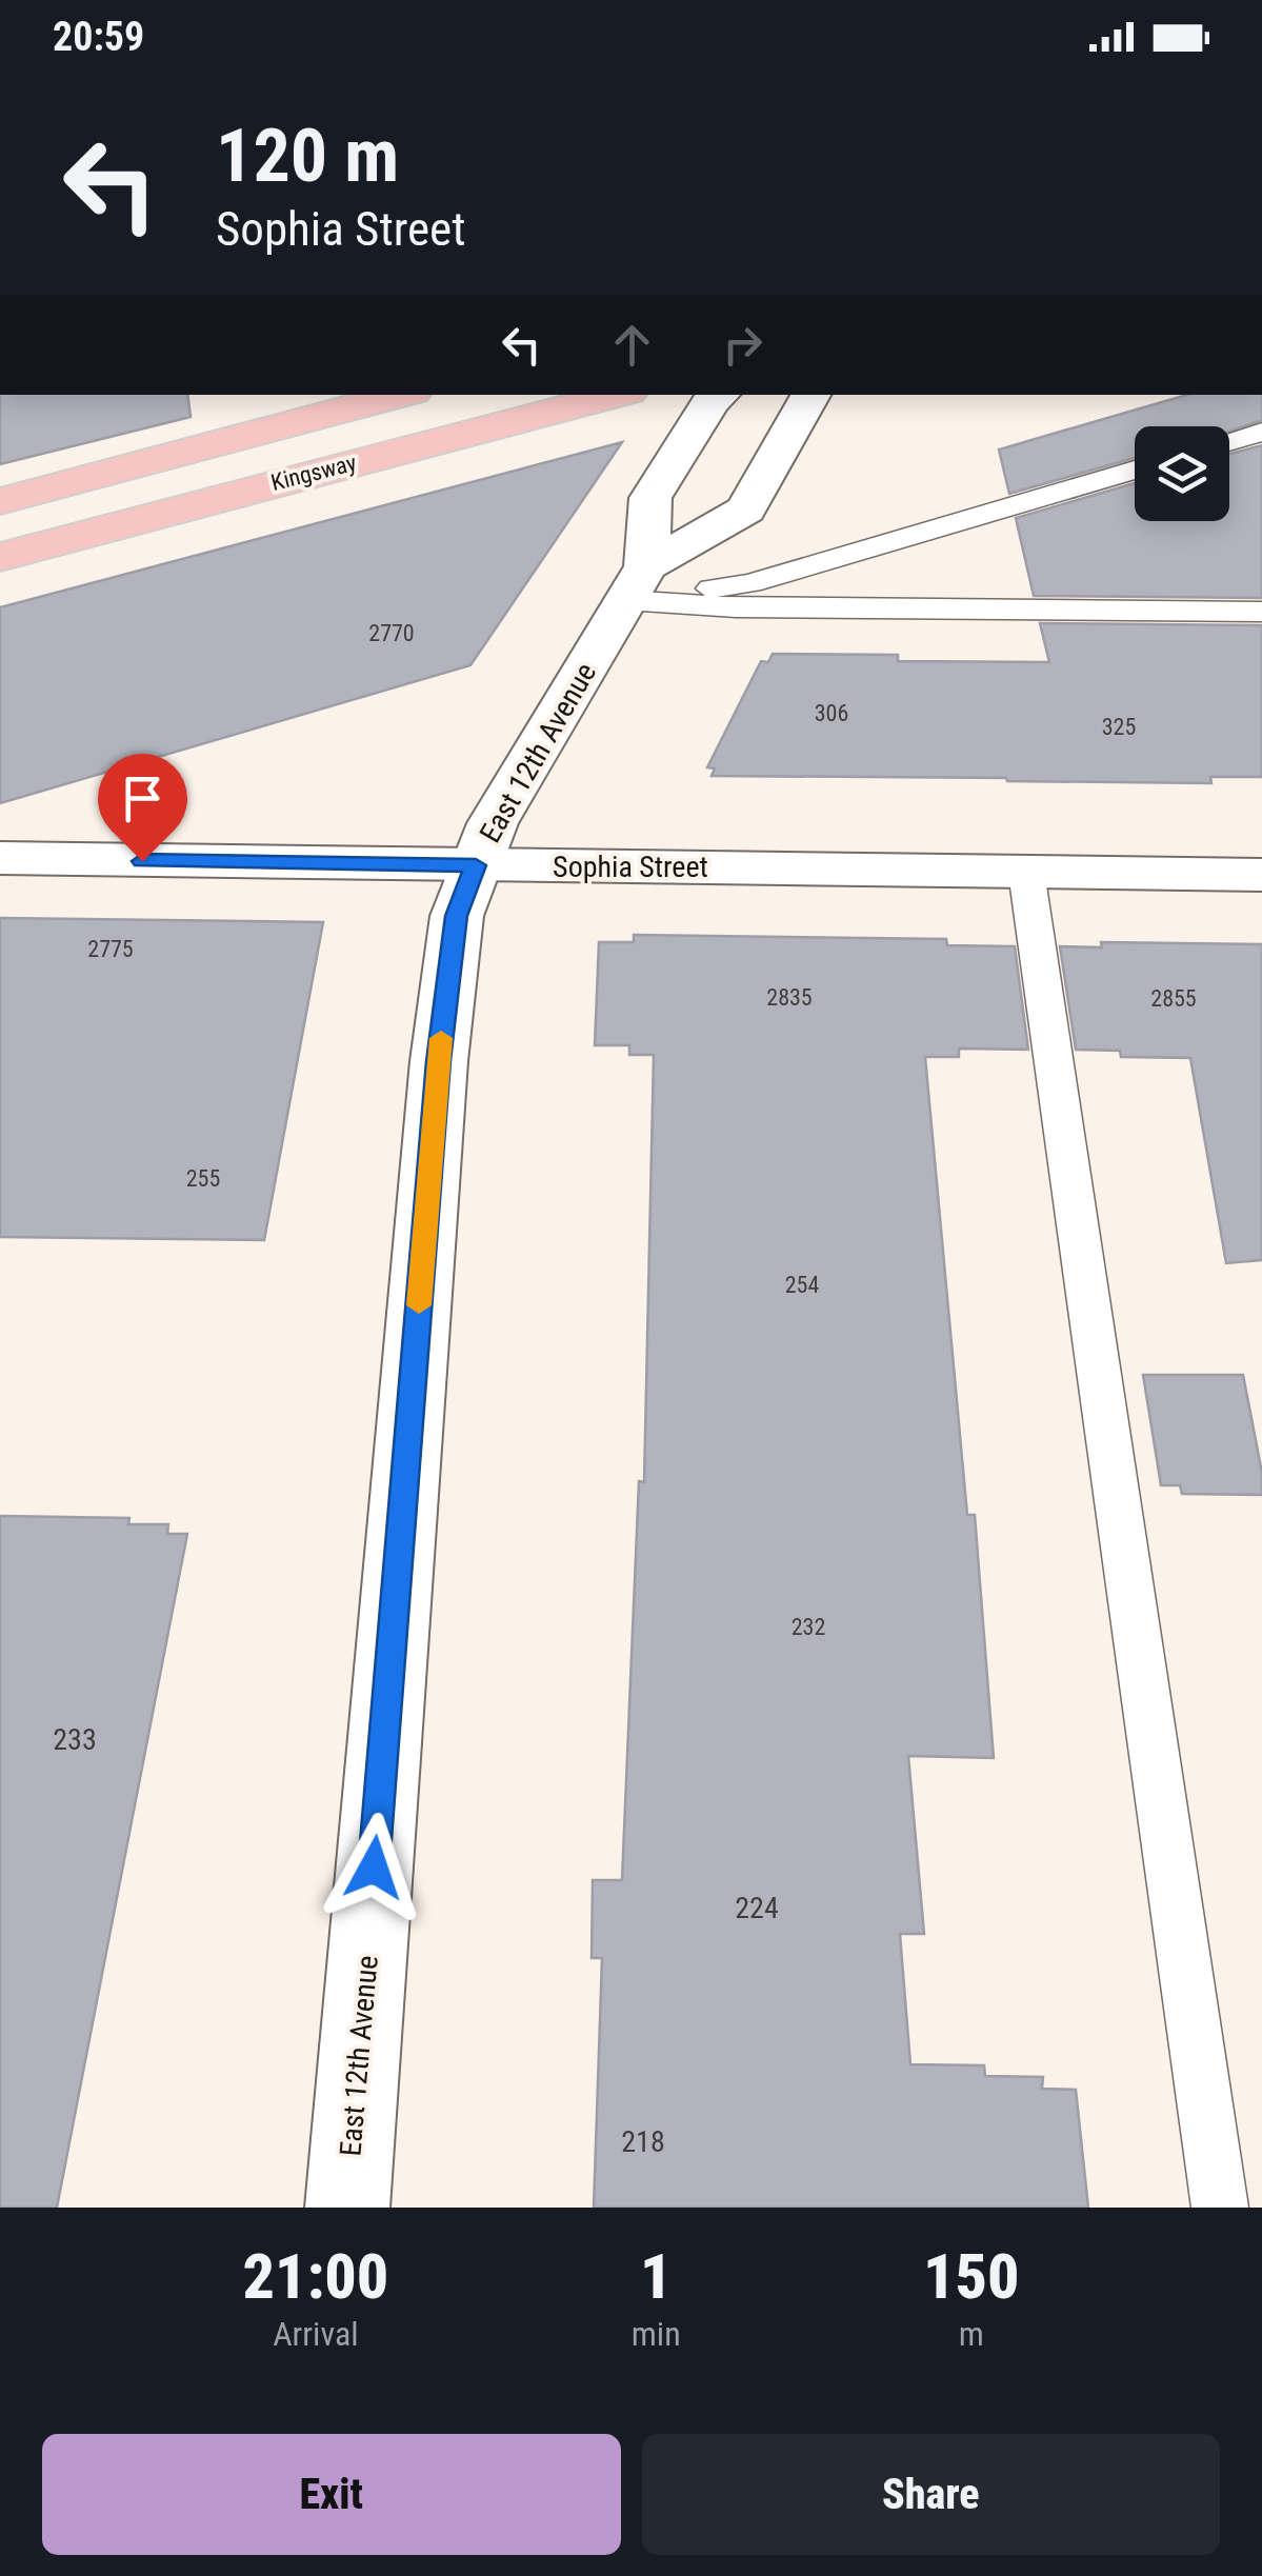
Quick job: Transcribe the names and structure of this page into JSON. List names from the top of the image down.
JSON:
{
  "streets": {
    "main road": ["Kingsway"],
    "street": ["East 12th Avenue", "Sophia Street"]
  },
  "crossings": [
    ["East 12th Avenue", "Sophia Street"]
  ],
  "house_numbers": [
    "2770",
    "306",
    "325",
    "2775",
    "2835",
    "2855",
    "255",
    "254",
    "232",
    "233",
    "224",
    "218"
  ],
  "page": {
    "status": "20:59",
    "turn": ["120 m", "Sophia Street"],
    "eta": [
      "21:00",
      "Arrival",
      "1",
      "min",
      "150",
      "m"
    ],
    "buttons": ["Exit", "Share"]
  }
}
